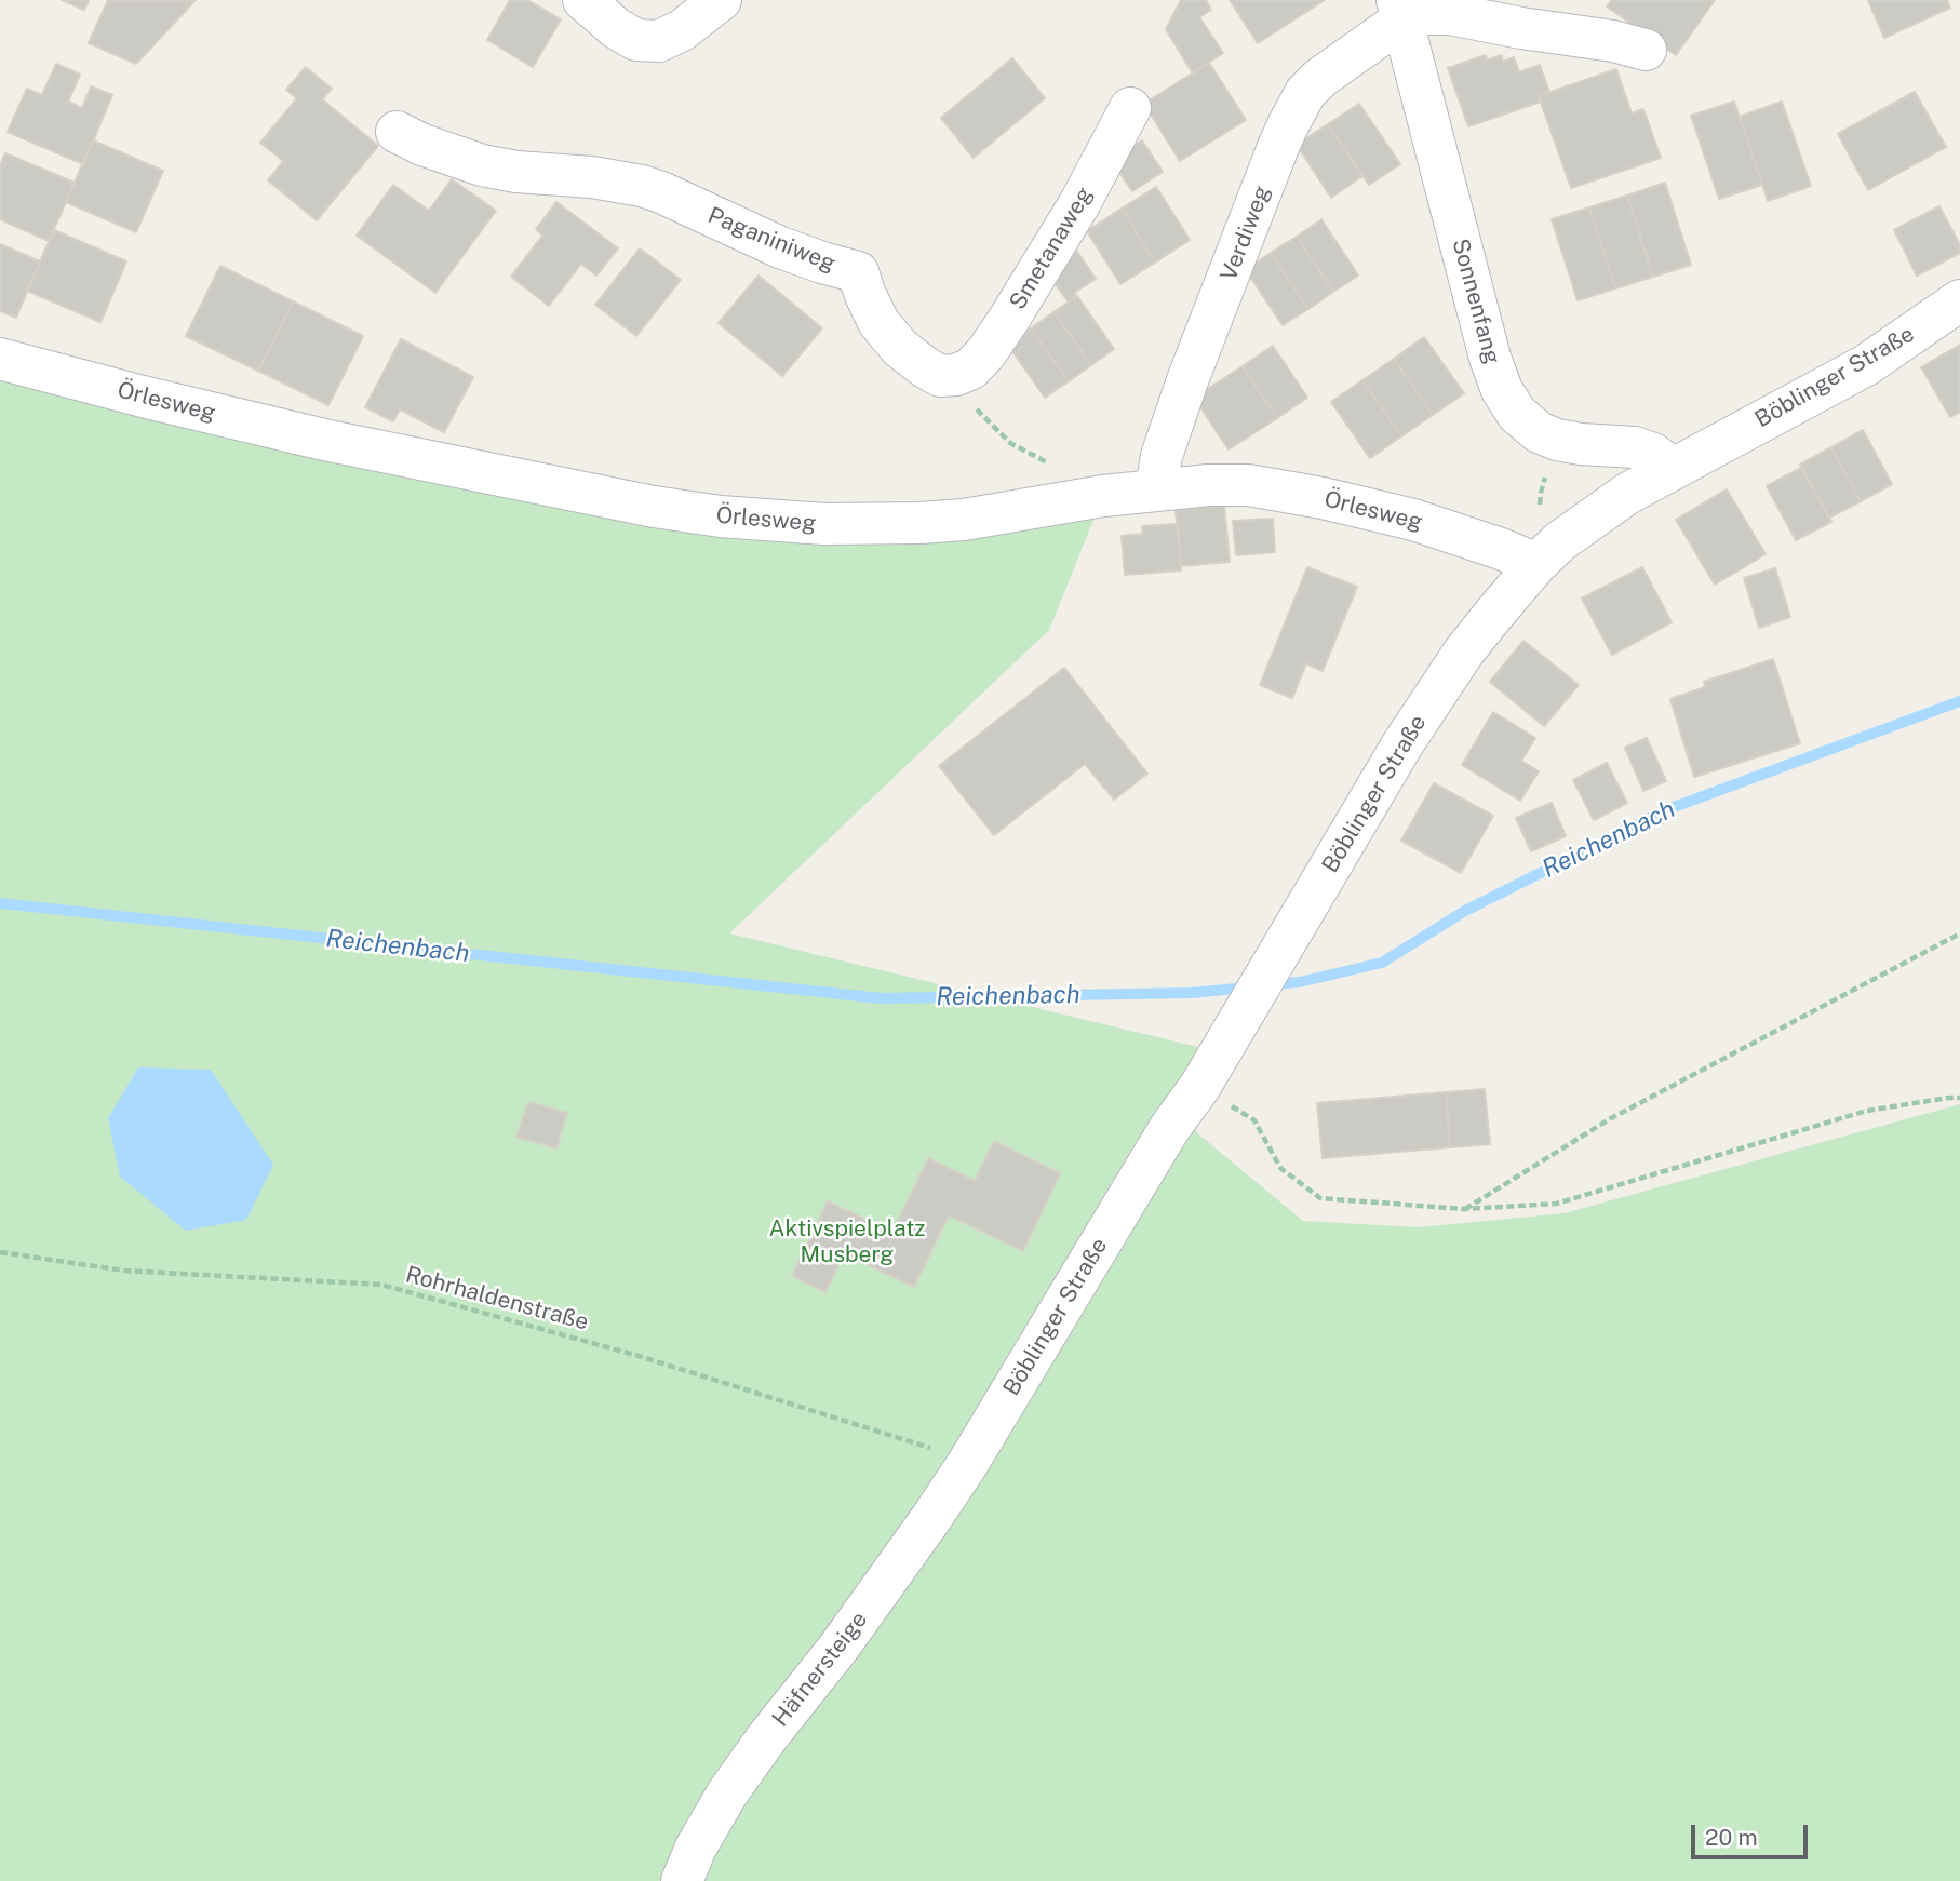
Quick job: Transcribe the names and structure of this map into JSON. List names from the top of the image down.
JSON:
{
  "streets": {
    "street": [
      "Verdiweg",
      "Paganiniweg",
      "Smetanaweg",
      "Sonnenfang",
      "Böblinger Straße",
      "Örlesweg",
      "Häfnersteige"
    ],
    "path": ["Rohrhaldenstraße"]
  },
  "crossings": [
    ["Verdiweg", "Sonnenfang"],
    ["Verdiweg", "Örlesweg"],
    ["Paganiniweg", "Smetanaweg"],
    ["Sonnenfang", "Böblinger Straße"],
    ["Böblinger Straße", "Örlesweg"],
    ["Böblinger Straße", "Rohrhaldenstraße"],
    ["Böblinger Straße", "Häfnersteige"],
    ["Rohrhaldenstraße", "Häfnersteige"]
  ],
  "water": ["Reichenbach"],
  "parks": ["Aktivspielplatz Musberg"],
  "scale_bar": "20 m"
}
